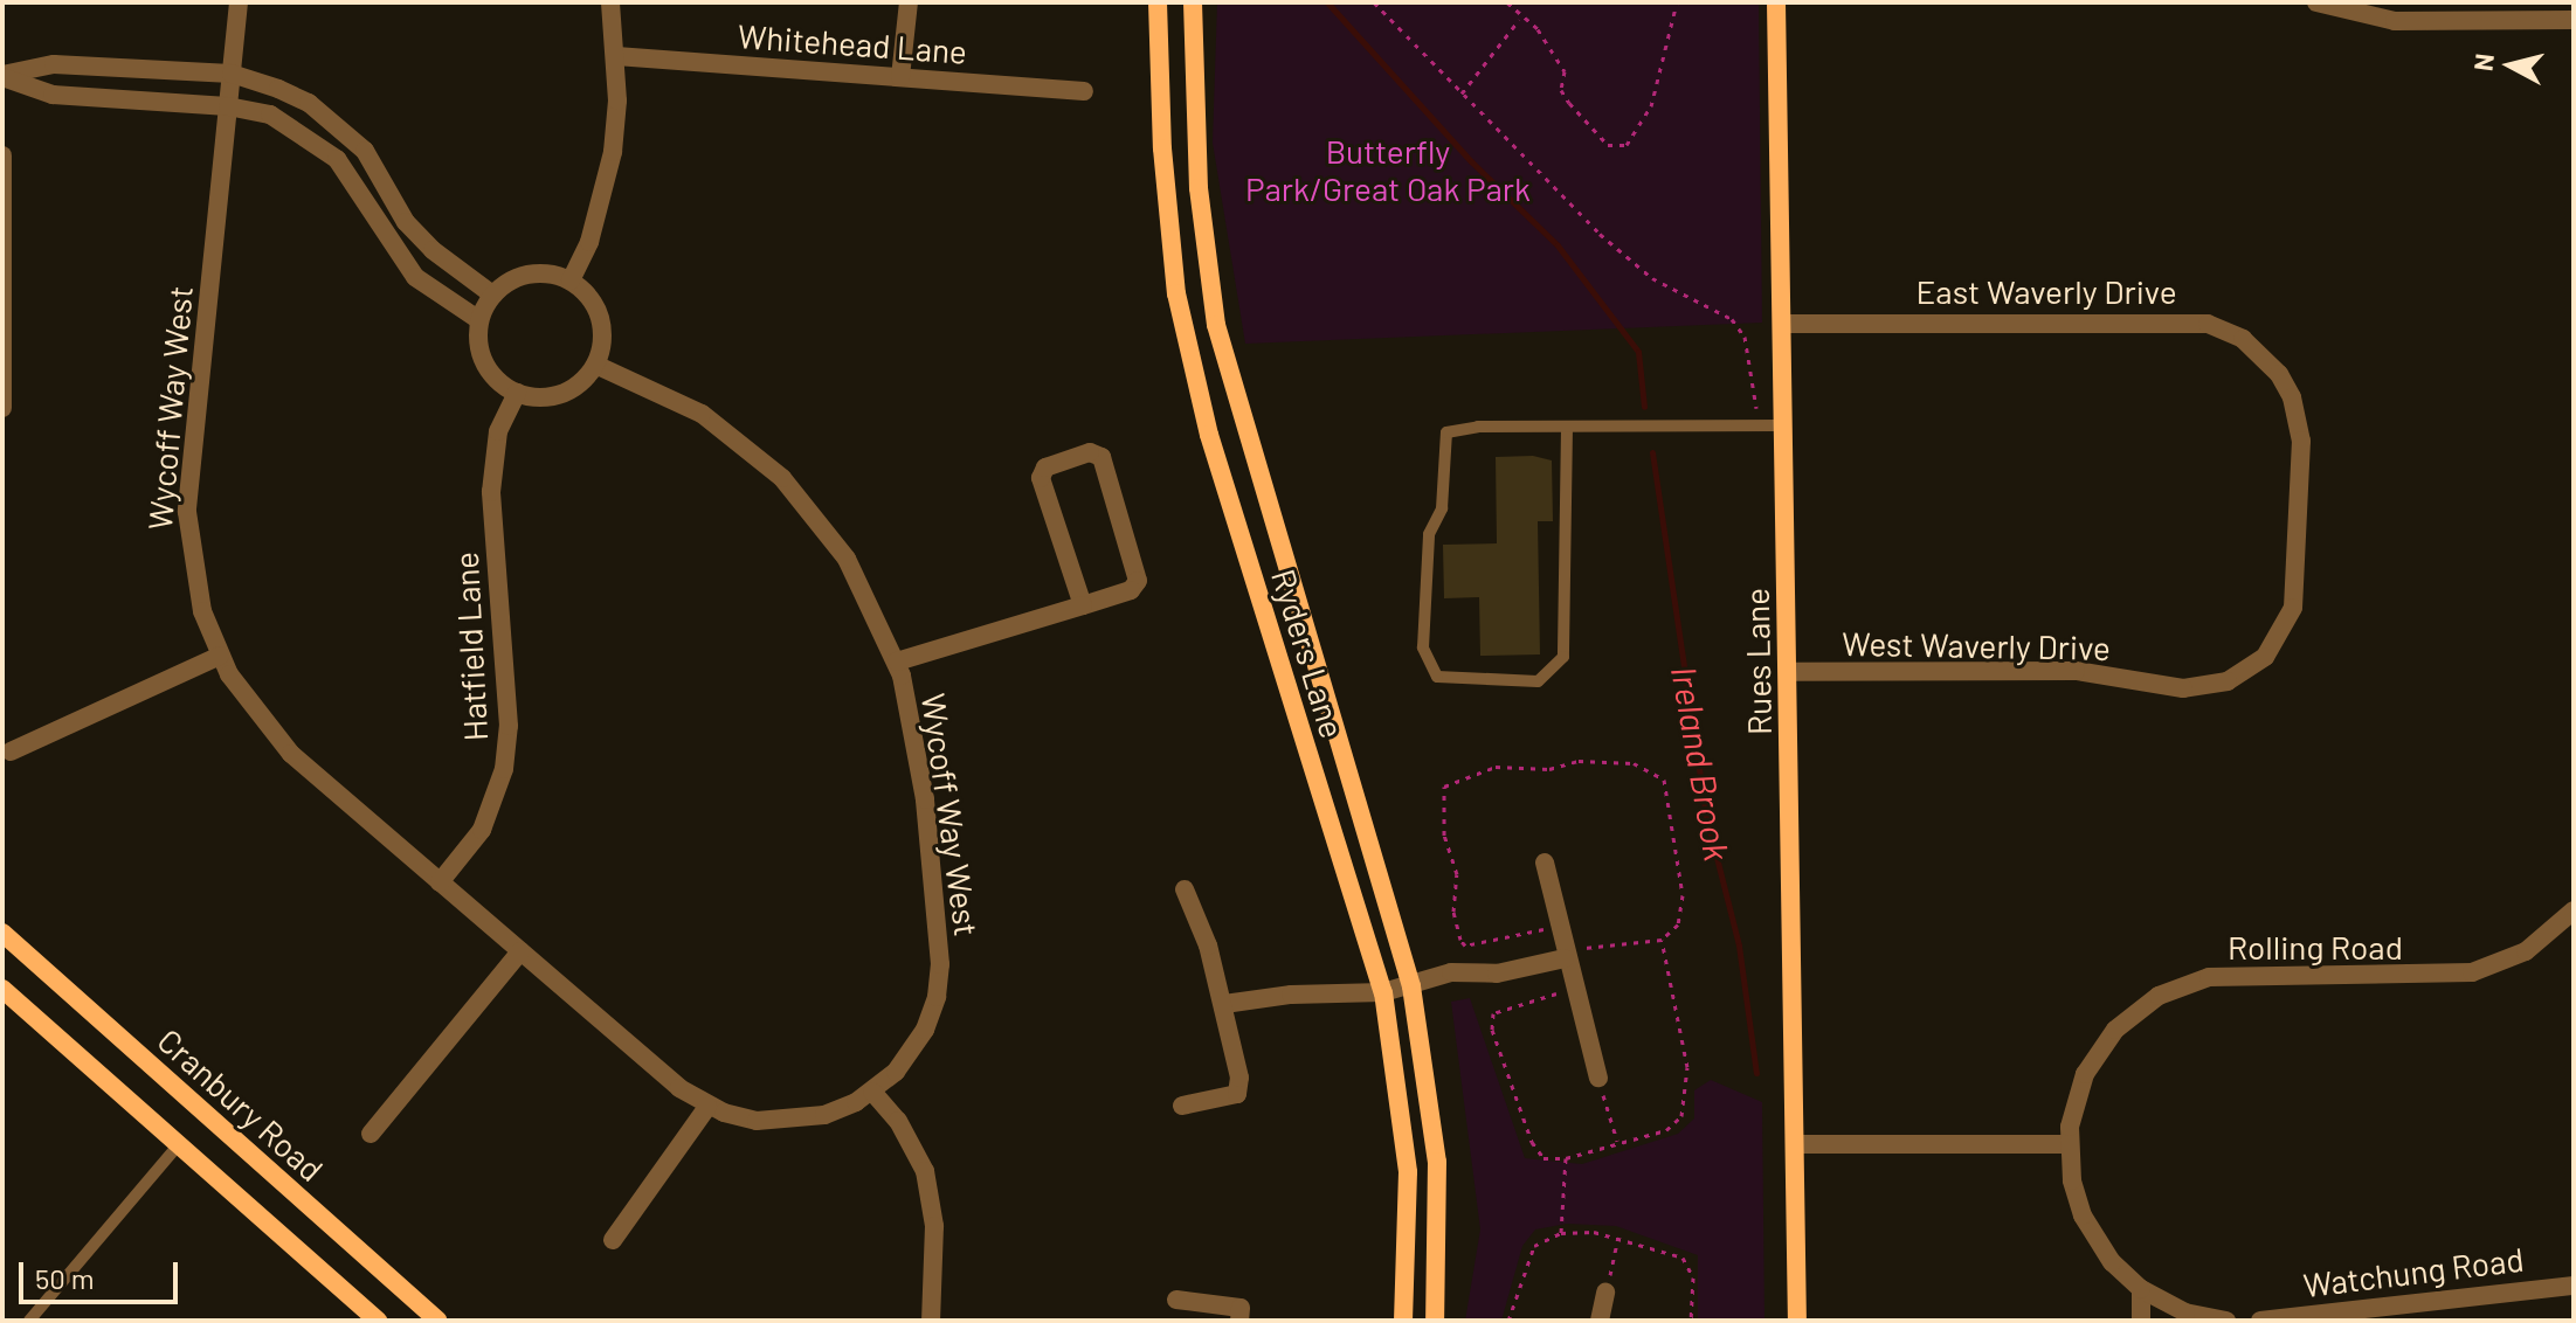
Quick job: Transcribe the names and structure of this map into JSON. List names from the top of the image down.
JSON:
{
  "streets": {
    "main road": ["Ryders Lane", "Rues Lane", "Cranbury Road"],
    "street": [
      "Whitehead Lane",
      "East Waverly Drive",
      "Wycoff Way West",
      "West Waverly Drive",
      "Hatfield Lane",
      "Rolling Road",
      "Watchung Road"
    ]
  },
  "crossings": [
    ["East Waverly Drive", "West Waverly Drive"],
    ["East Waverly Drive", "Rues Lane"],
    ["Wycoff Way West", "Hatfield Lane"],
    ["West Waverly Drive", "Rues Lane"]
  ],
  "water": ["Ireland Brook"],
  "parks": ["Butterfly Park/Great Oak Park"],
  "scale_bar": "50 m",
  "north": "left"
}
